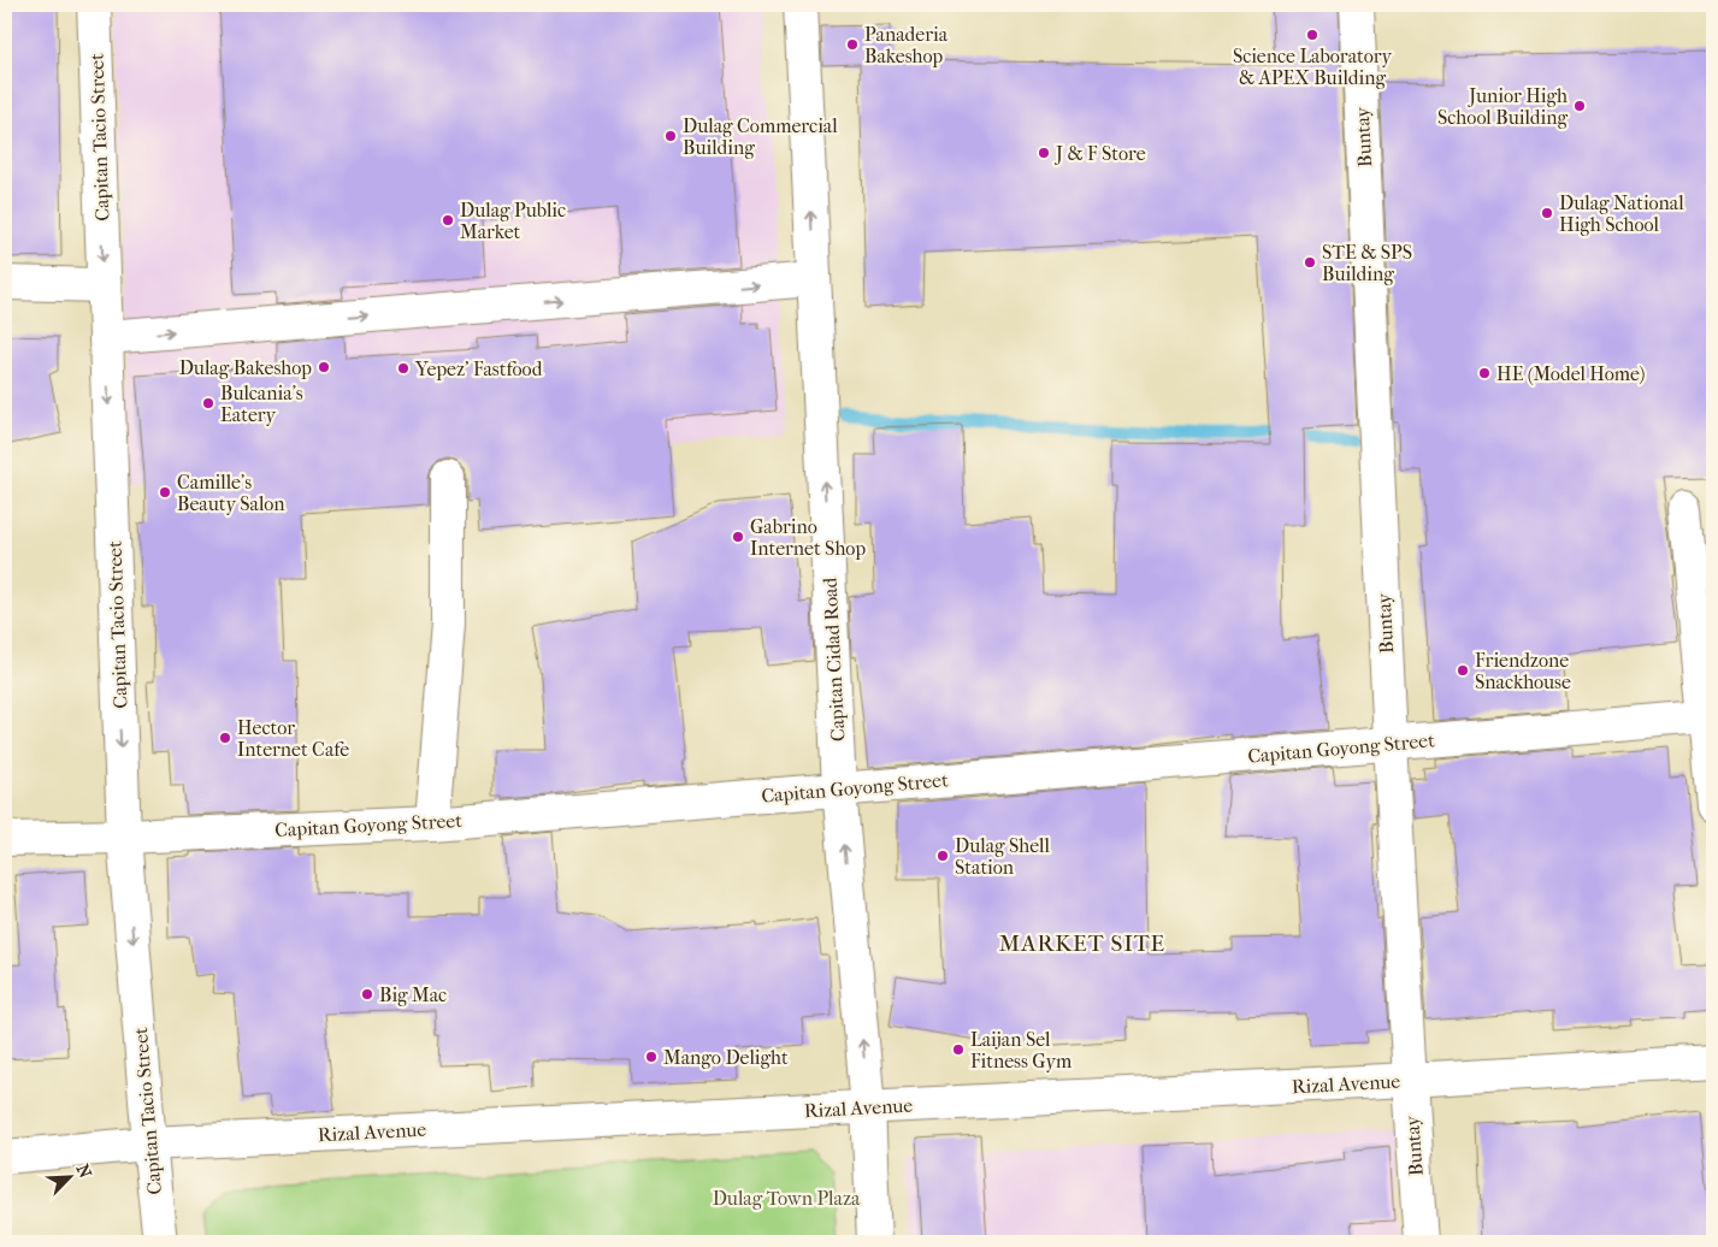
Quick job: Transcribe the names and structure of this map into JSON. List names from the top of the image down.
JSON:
{
  "streets": {
    "street": [
      "Capitan Tacio Street",
      "Buntay",
      "Capitan Cidad Road",
      "Capitan Goyong Street",
      "Rizal Avenue"
    ]
  },
  "crossings": [
    ["Capitan Tacio Street", "Capitan Goyong Street"],
    ["Capitan Tacio Street", "Rizal Avenue"],
    ["Buntay", "Capitan Goyong Street"],
    ["Buntay", "Rizal Avenue"],
    ["Capitan Cidad Road", "Capitan Goyong Street"],
    ["Capitan Cidad Road", "Rizal Avenue"]
  ],
  "one_way": ["Capitan Tacio Street", "Capitan Cidad Road"],
  "districts": ["MARKET SITE"],
  "parks": ["Dulag Town Plaza"],
  "places": [
    "Science Laboratory & APEX Building",
    "Panaderia Bakeshop",
    "Junior High School Building",
    "Dulag Commercial Building",
    "J & F Store",
    "Dulag National High School",
    "Dulag Public Market",
    "STE & SPS Building",
    "Dulag Bakeshop",
    "Yepez' Fastfood",
    "HE (Model Home)",
    "Bulcania's Eatery",
    "Camille's Beauty Salon",
    "Gabrino Internet Shop",
    "Friendzone Snackhouse",
    "Hector Internet Cafe",
    "Dulag Shell Station",
    "Big Mac",
    "Laijan Sel Fitness Gym",
    "Mango Delight"
  ],
  "north": "top right"
}
